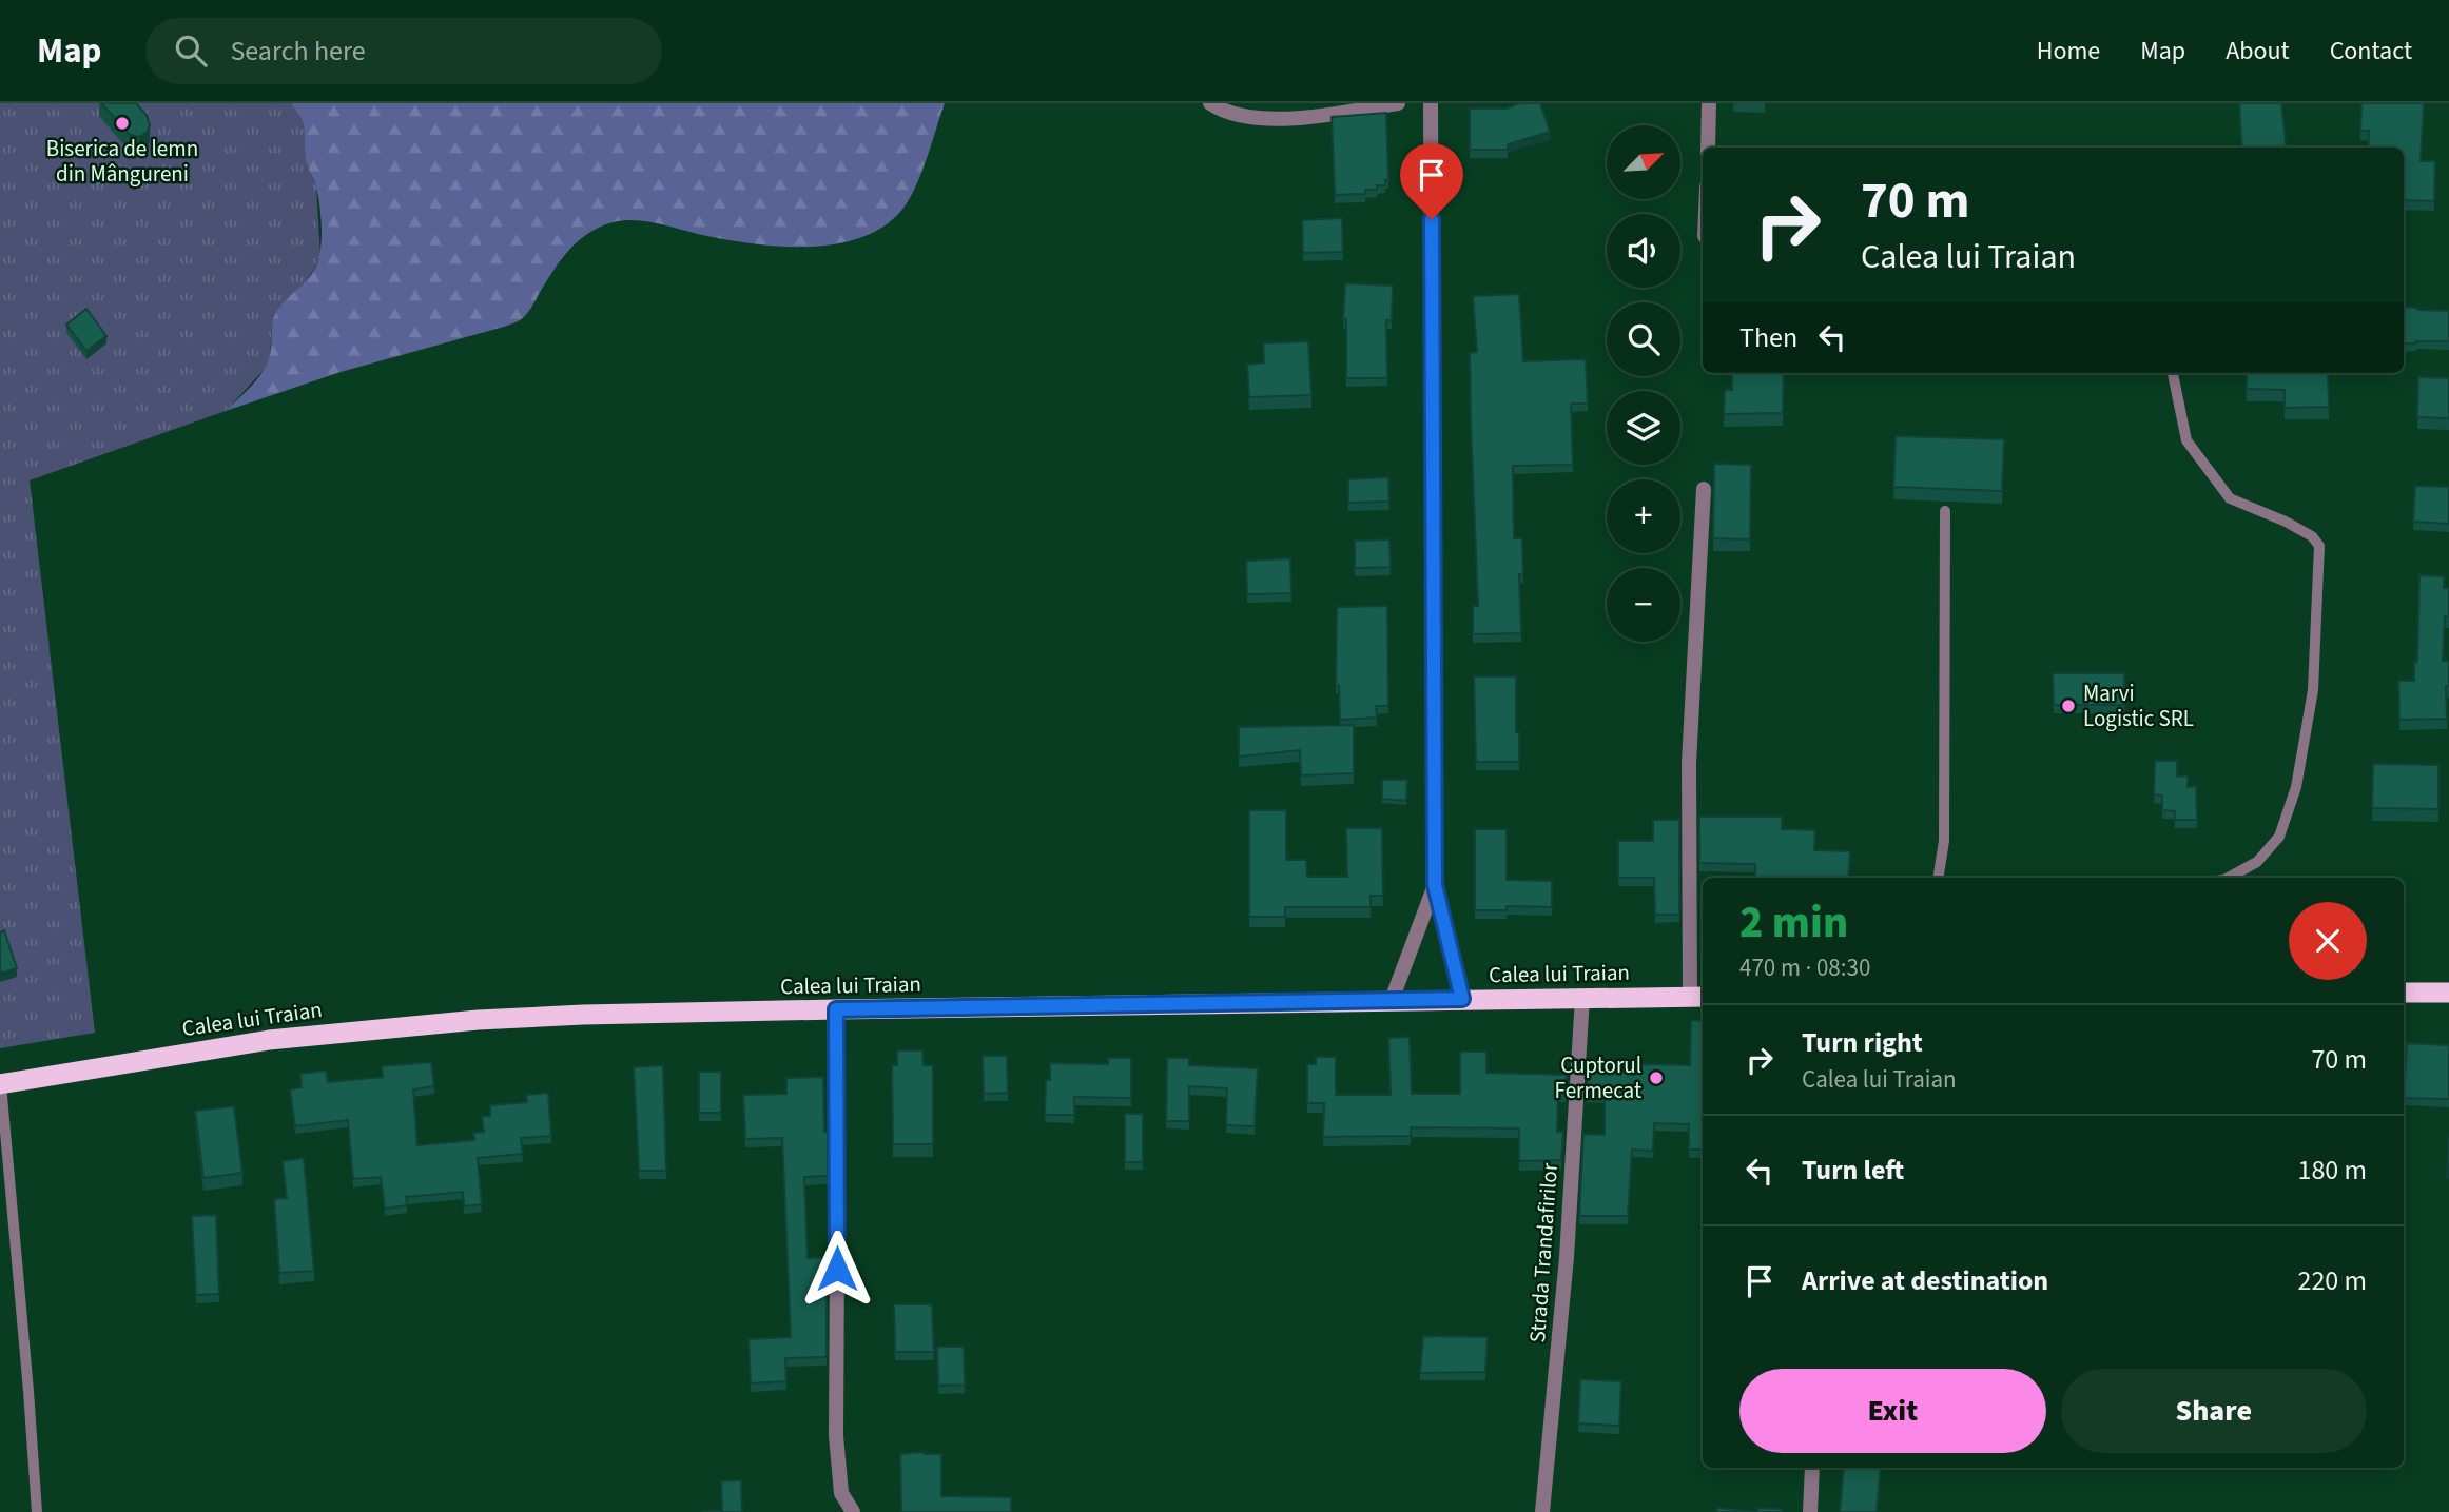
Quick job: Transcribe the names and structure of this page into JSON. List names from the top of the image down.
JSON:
{
  "streets": {
    "highway": ["Calea lui Traian"],
    "street": ["Strada Trandafirilor"]
  },
  "crossings": [
    ["Calea lui Traian", "Strada Trandafirilor"]
  ],
  "places": ["Biserica de lemn din Mângureni", "Marvi Logistic SRL", "Cuptorul Fermecat"],
  "north": "top right",
  "page": {
    "header": "Map",
    "search": "Search here",
    "nav": [
      "Home",
      "Map",
      "About",
      "Contact"
    ],
    "map_buttons": ["+", "−"],
    "turn": ["70 m", "Calea lui Traian"],
    "then": "Then",
    "heading": ["2 min", "470 m · 08:30"],
    "list": [
      {
        "name": "Turn right",
        "note": "Calea lui Traian",
        "value": "70 m"
      },
      {
        "name": "Turn left",
        "value": "180 m"
      },
      {
        "name": "Arrive at destination",
        "value": "220 m"
      }
    ],
    "buttons": ["Exit", "Share"]
  }
}
